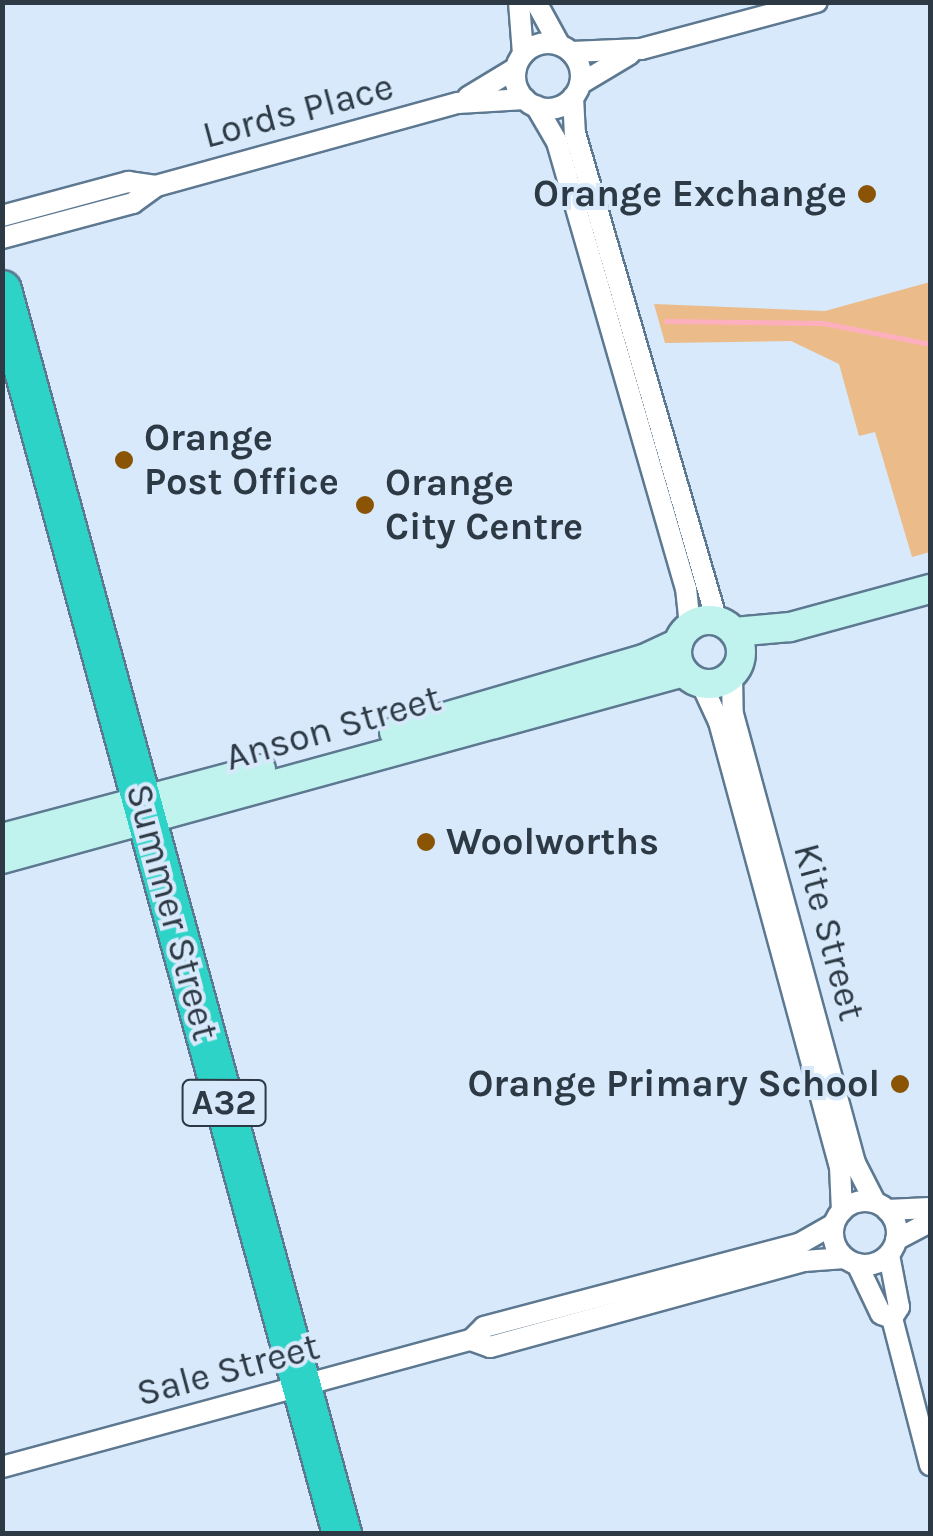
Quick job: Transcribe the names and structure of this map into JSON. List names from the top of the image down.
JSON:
{
  "streets": {
    "highway": ["Summer Street", "A32"],
    "street": [
      "Lords Place",
      "Anson Street",
      "Kite Street",
      "Sale Street"
    ]
  },
  "crossings": [
    ["Lords Place", "Kite Street"],
    ["Anson Street", "Summer Street"],
    ["Anson Street", "Kite Street"],
    ["Summer Street", "Sale Street"],
    ["Kite Street", "Sale Street"]
  ],
  "places": [
    "Orange Exchange",
    "Orange Post Office",
    "Orange City Centre",
    "Woolworths",
    "Orange Primary School"
  ]
}
